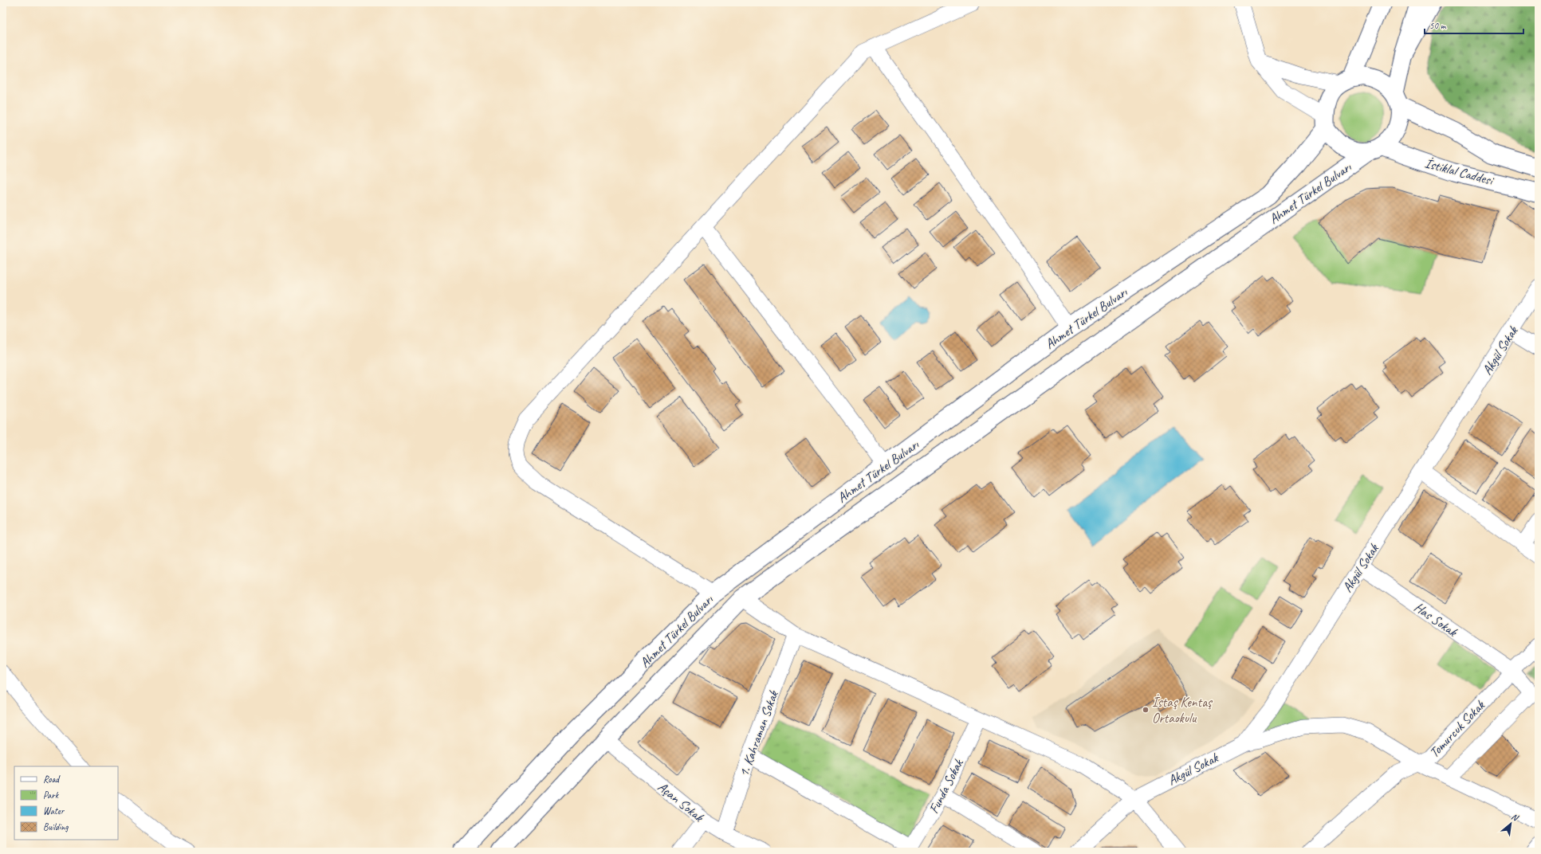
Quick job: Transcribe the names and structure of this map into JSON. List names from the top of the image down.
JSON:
{
  "streets": {
    "main road": ["İstiklal Caddesi", "Ahmet Türkel Bulvarı"],
    "street": [
      "Akgül Sokak",
      "Has Sokak",
      "Tomurcuk Sokak",
      "1. Kahraman Sokak",
      "Funda Sokak",
      "Açan Sokak"
    ]
  },
  "crossings": [
    ["İstiklal Caddesi", "Ahmet Türkel Bulvarı"],
    ["Ahmet Türkel Bulvarı", "Açan Sokak"],
    ["Akgül Sokak", "Has Sokak"],
    ["Has Sokak", "Tomurcuk Sokak"],
    ["1. Kahraman Sokak", "Açan Sokak"]
  ],
  "places": ["İstaş Kentaş Ortaokulu"],
  "legend": [
    "Road",
    "Park",
    "Water",
    "Building"
  ],
  "scale_bar": "50 m",
  "north": "top right"
}
